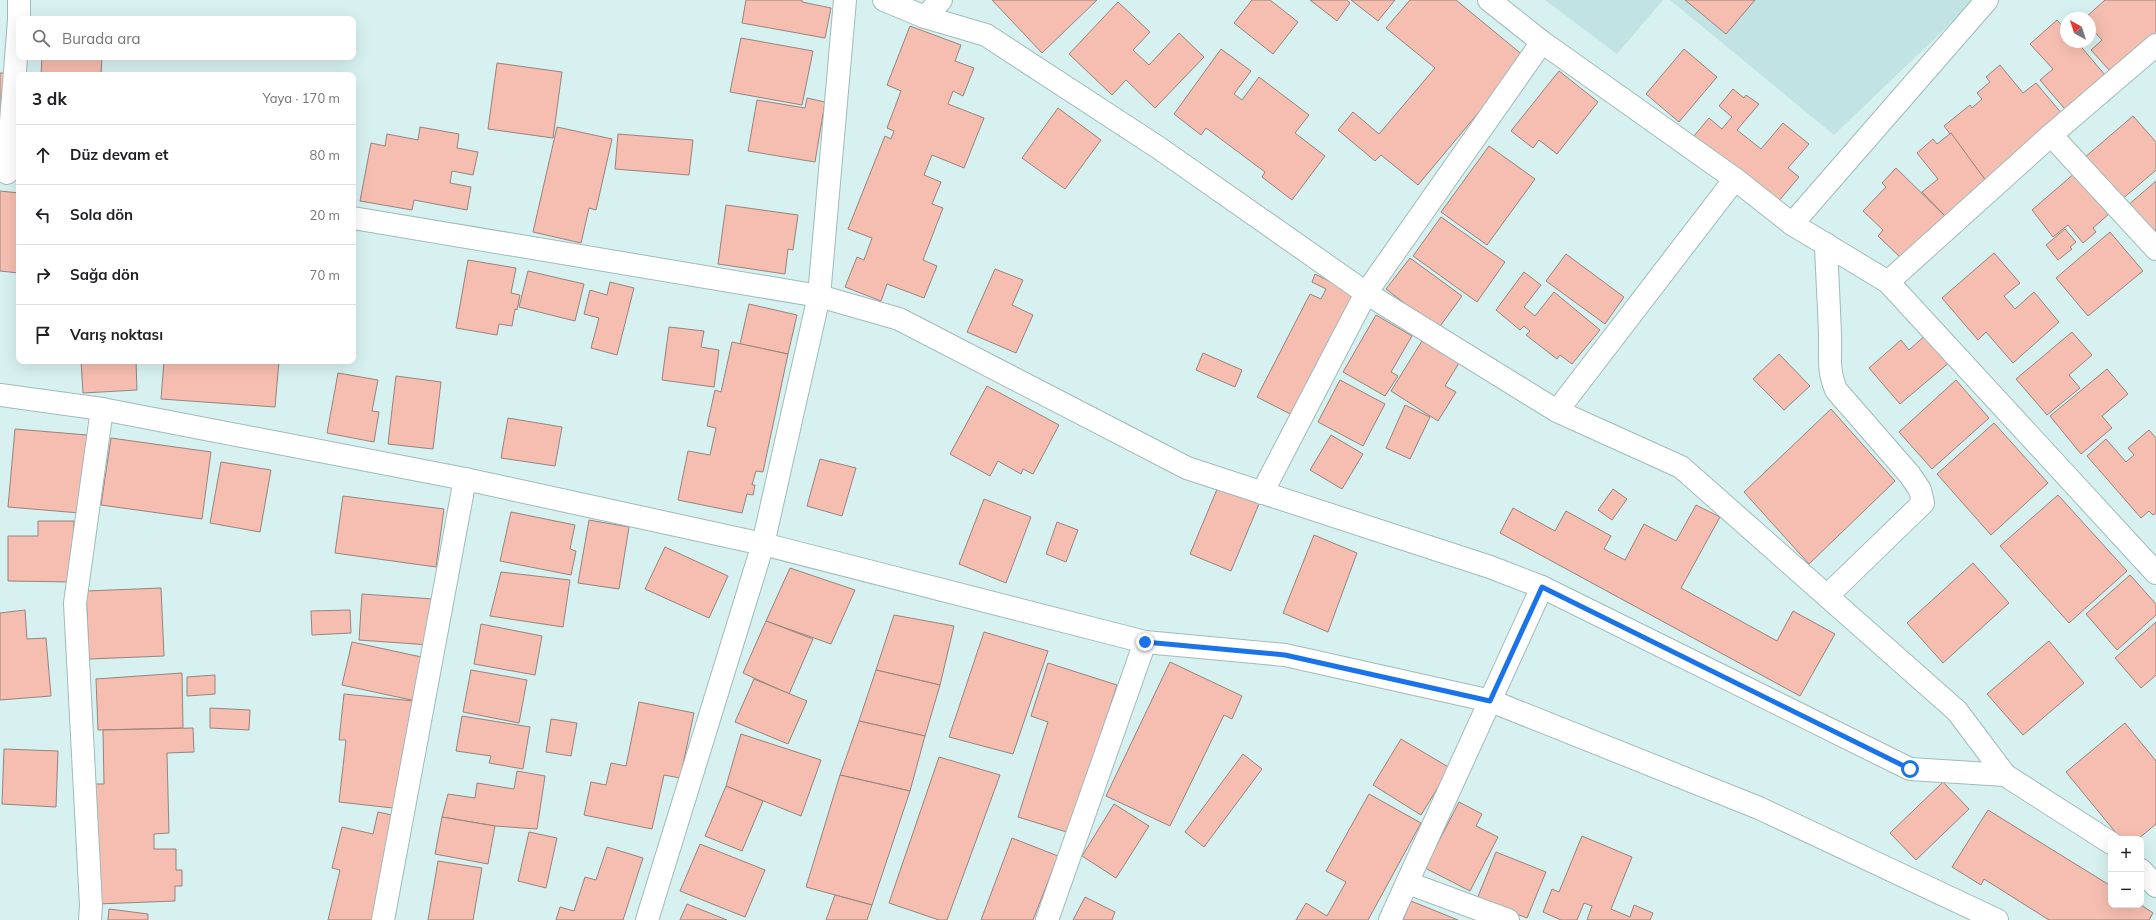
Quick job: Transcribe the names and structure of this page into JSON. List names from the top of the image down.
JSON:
{
  "north": "top left",
  "page": {
    "search": "Burada ara",
    "heading": ["3 dk", "Yaya · 170 m"],
    "list": [
      ["Düz devam et", "80 m"],
      ["Sola dön", "20 m"],
      ["Sağa dön", "70 m"],
      "Varış noktası"
    ],
    "map_buttons": ["+", "−"]
  }
}
